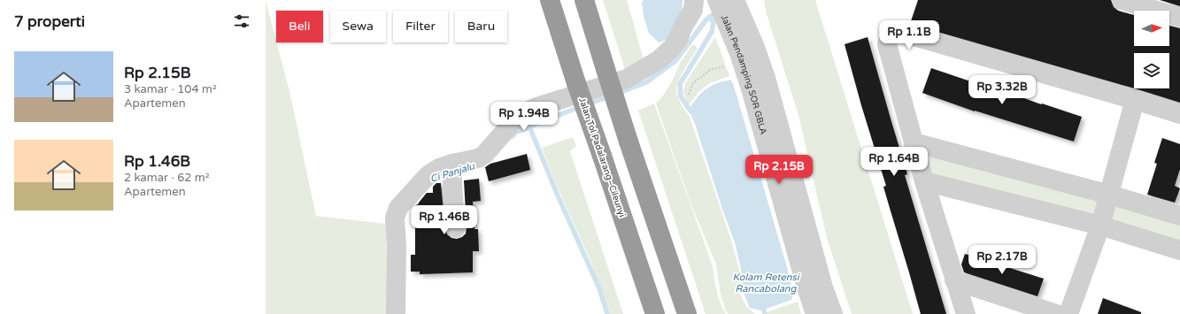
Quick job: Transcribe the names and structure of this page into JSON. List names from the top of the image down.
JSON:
{
  "streets": {
    "highway": ["Jalan Tol Padalarang–Cileunyi"],
    "street": ["Jalan Pendamping SOR GBLA"]
  },
  "water": ["Ci Panjalu", "Kolam Retensi Rancabolang"],
  "north": "right",
  "page": {
    "heading": "7 properti",
    "chip": [
      "Beli",
      "Sewa",
      "Filter",
      "Baru"
    ],
    "price": [
      "Rp 1.1B",
      "Rp 3.32B",
      "Rp 1.94B",
      "Rp 1.64B",
      "Rp 2.15B",
      "Rp 1.46B",
      "Rp 2.17B"
    ],
    "list": [
      {
        "name": "Rp 2.15B",
        "note": "3 kamar · 104 m² · Apartemen"
      },
      {
        "name": "Rp 1.46B",
        "note": "2 kamar · 62 m² · Apartemen"
      }
    ]
  }
}
